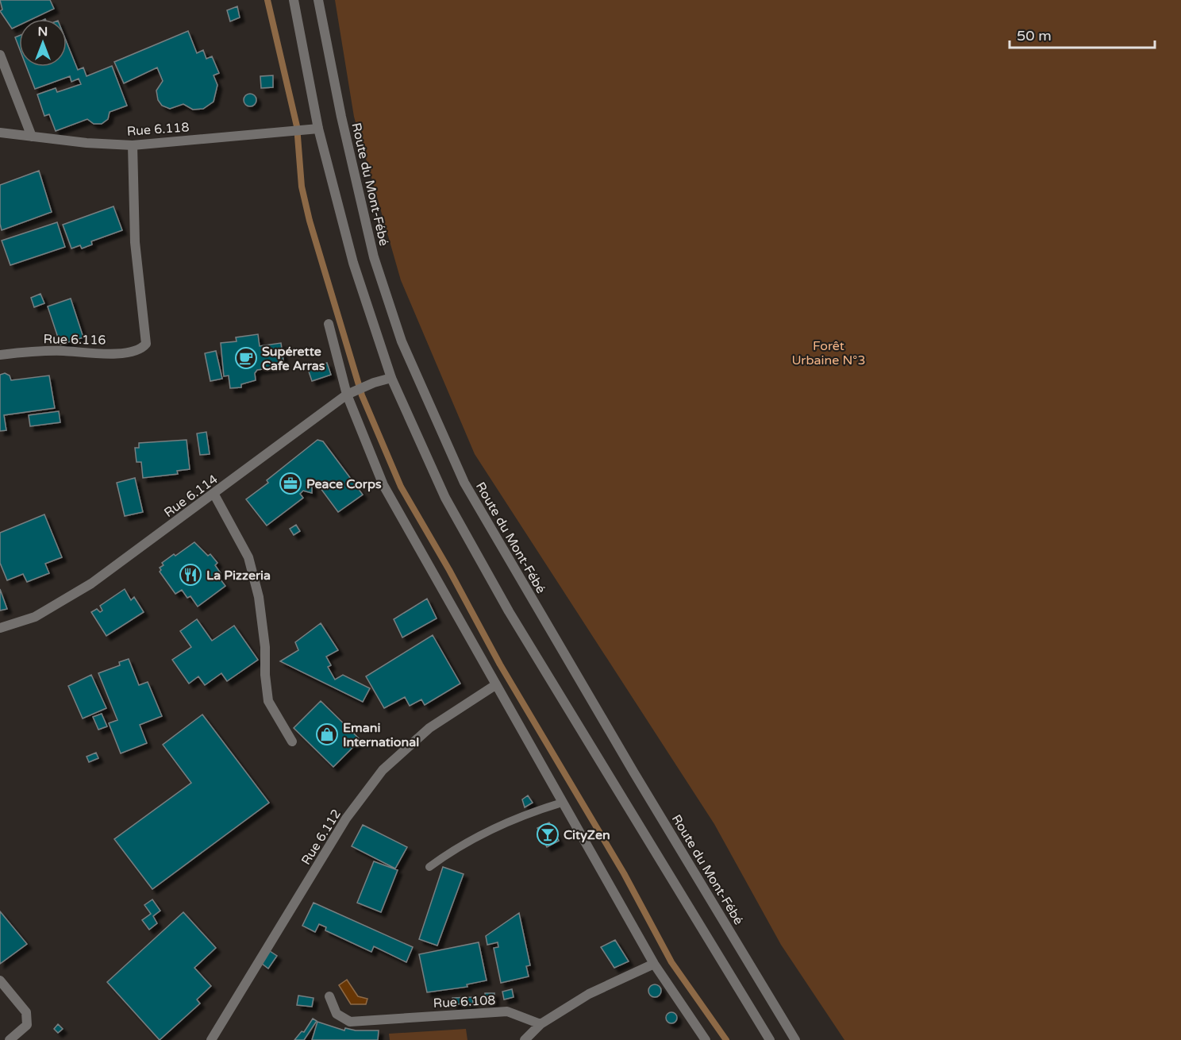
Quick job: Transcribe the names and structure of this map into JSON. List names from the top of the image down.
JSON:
{
  "streets": {
    "street": [
      "Rue 6.118",
      "Route du Mont-Fébé",
      "Rue 6.116",
      "Rue 6.114",
      "Rue 6.112",
      "Rue 6.108"
    ]
  },
  "crossings": [
    ["Rue 6.118", "Rue 6.116"]
  ],
  "parks": ["Forêt Urbaine N°3"],
  "places": {
    "cafe": ["Supérette Cafe Arras"],
    "office": ["Peace Corps"],
    "restaurant": ["La Pizzeria"],
    "shop": ["Emani International"],
    "bar": ["CityZen"]
  },
  "scale_bar": "50 m",
  "north": "top"
}
